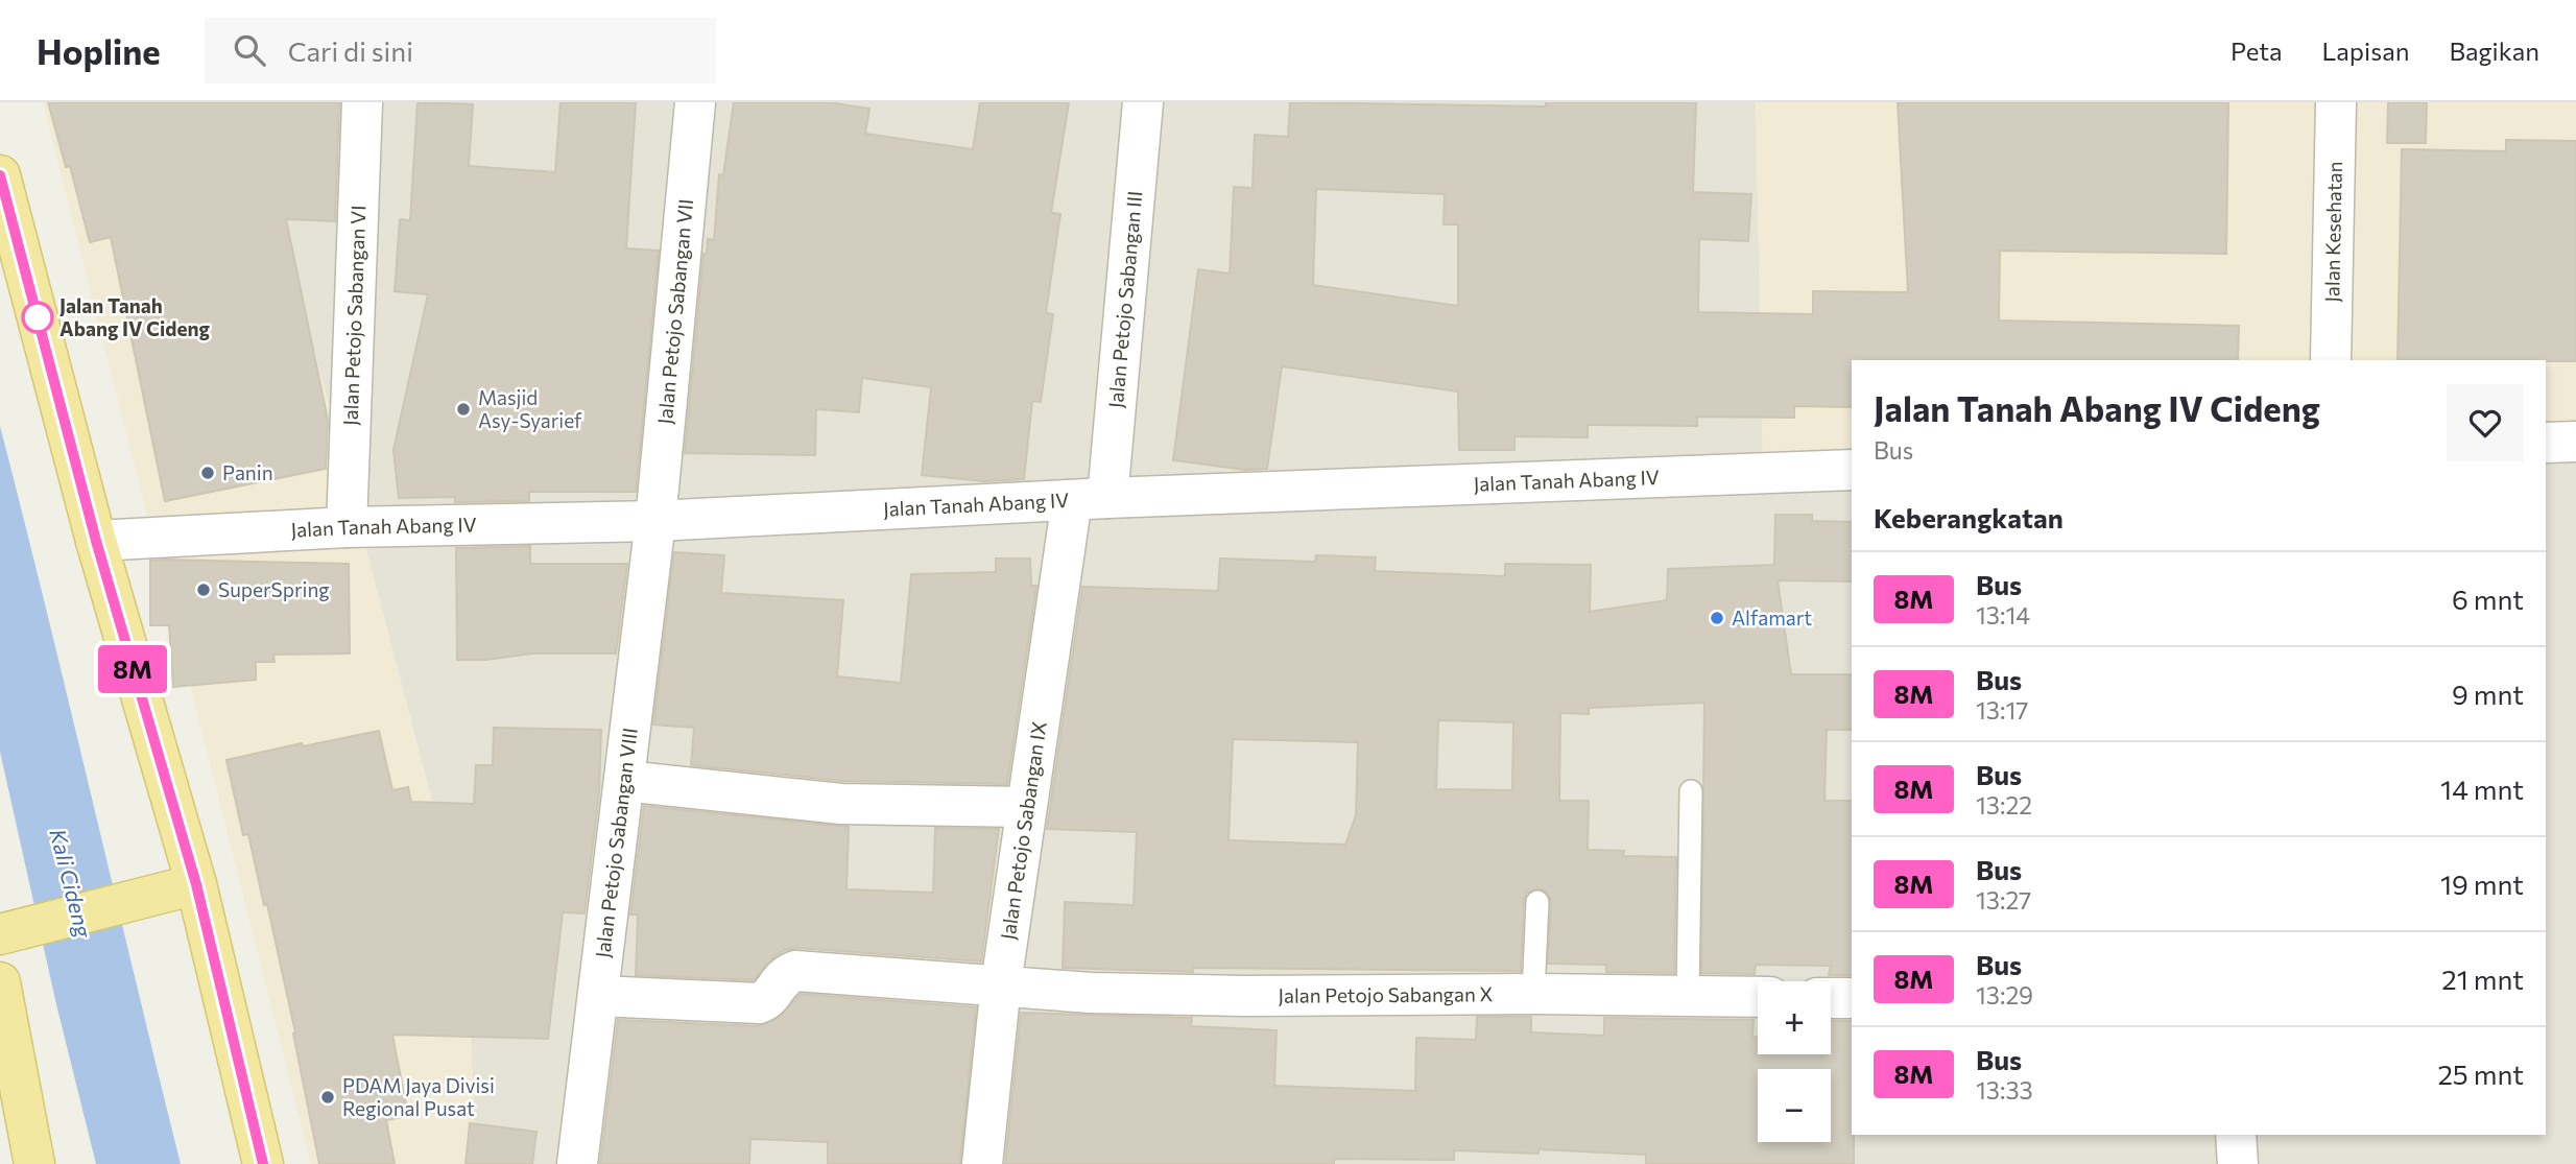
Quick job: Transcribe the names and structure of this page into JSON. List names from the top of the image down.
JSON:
{
  "streets": {
    "street": [
      "Jalan Kesehatan",
      "Jalan Petojo Sabangan III",
      "Jalan Petojo Sabangan VII",
      "Jalan Petojo Sabangan VI",
      "Jalan Tanah Abang IV",
      "Jalan Petojo Sabangan IX",
      "Jalan Petojo Sabangan VIII",
      "Jalan Petojo Sabangan X"
    ]
  },
  "crossings": [
    ["Jalan Petojo Sabangan III", "Jalan Tanah Abang IV"],
    ["Jalan Petojo Sabangan III", "Jalan Petojo Sabangan IX"],
    ["Jalan Petojo Sabangan VII", "Jalan Tanah Abang IV"],
    ["Jalan Petojo Sabangan VII", "Jalan Petojo Sabangan VIII"],
    ["Jalan Petojo Sabangan VI", "Jalan Tanah Abang IV"],
    ["Jalan Tanah Abang IV", "Jalan Petojo Sabangan IX"],
    ["Jalan Tanah Abang IV", "Jalan Petojo Sabangan VIII"],
    ["Jalan Petojo Sabangan IX", "Jalan Petojo Sabangan X"],
    ["Jalan Petojo Sabangan VIII", "Jalan Petojo Sabangan X"]
  ],
  "water": ["Kali Cideng"],
  "places": [
    "Jalan Tanah Abang IV Cideng",
    "Masjid Asy-Syarief",
    "Panin",
    "SuperSpring",
    "Alfamart",
    "PDAM Jaya Divisi Regional Pusat"
  ],
  "lines": ["bus line 8M"],
  "page": {
    "header": "Hopline",
    "search": "Cari di sini",
    "nav": ["Peta", "Lapisan", "Bagikan"],
    "on_map": "8M",
    "heading": [
      ["Jalan Tanah Abang IV Cideng", "Bus"],
      "Keberangkatan"
    ],
    "list": [
      {
        "mark": "8M",
        "name": "Bus",
        "note": "13:14",
        "value": "6 mnt"
      },
      {
        "mark": "8M",
        "name": "Bus",
        "note": "13:17",
        "value": "9 mnt"
      },
      {
        "mark": "8M",
        "name": "Bus",
        "note": "13:22",
        "value": "14 mnt"
      },
      {
        "mark": "8M",
        "name": "Bus",
        "note": "13:27",
        "value": "19 mnt"
      },
      {
        "mark": "8M",
        "name": "Bus",
        "note": "13:29",
        "value": "21 mnt"
      },
      {
        "mark": "8M",
        "name": "Bus",
        "note": "13:33",
        "value": "25 mnt"
      }
    ],
    "map_buttons": ["+", "−"]
  }
}
